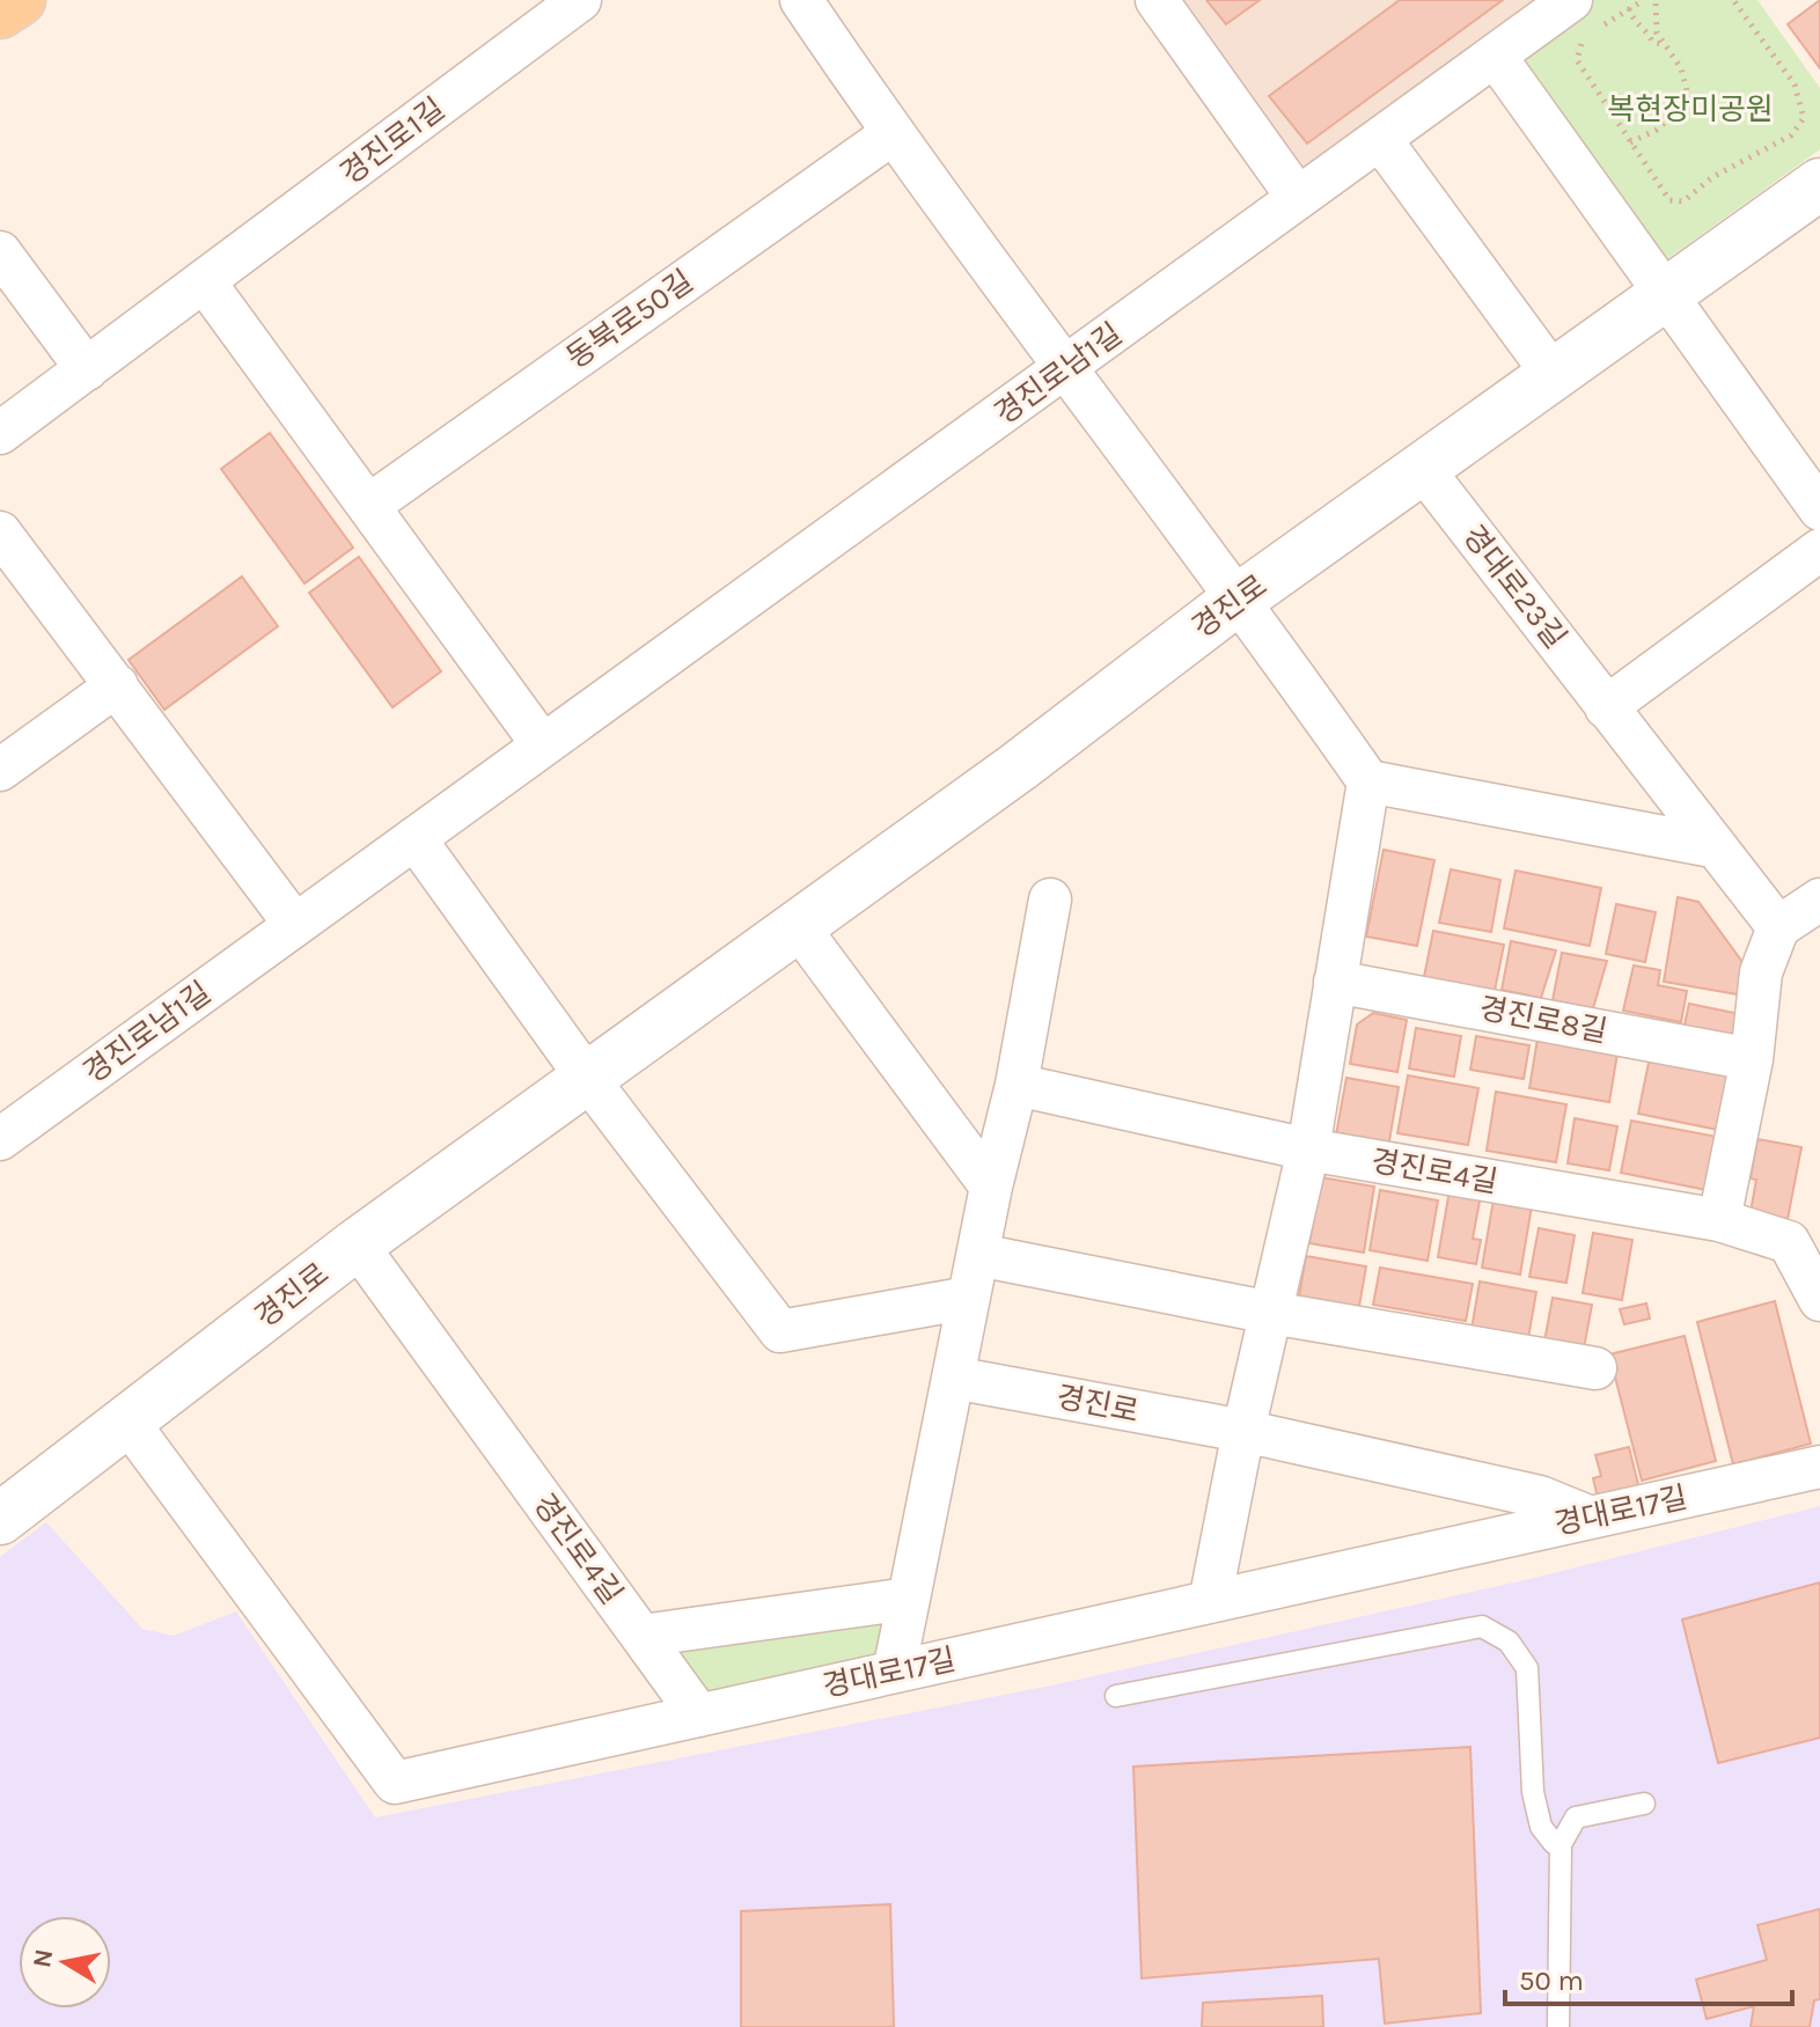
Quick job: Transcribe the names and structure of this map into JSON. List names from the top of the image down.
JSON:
{
  "streets": {
    "street": [
      "경진로1길",
      "동북로50길",
      "경진로남1길",
      "경대로23길",
      "경진로",
      "경진로8길",
      "경진로4길",
      "경대로17길"
    ]
  },
  "crossings": [
    ["경대로23길", "경진로"],
    ["경진로", "경진로4길"],
    ["경진로", "경대로17길"]
  ],
  "parks": ["복현장미공원"],
  "scale_bar": "50 m",
  "north": "left"
}
